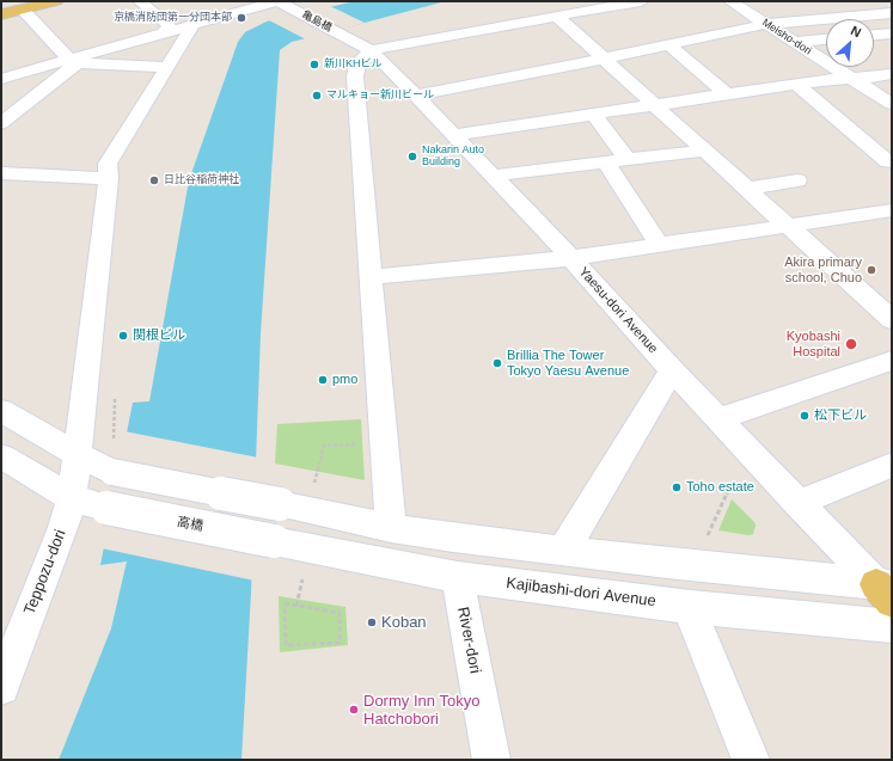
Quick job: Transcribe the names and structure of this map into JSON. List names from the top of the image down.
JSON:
{
  "streets": {
    "street": [
      "亀島橋",
      "Meisho-dori",
      "Yaesu-dori Avenue",
      "高橋",
      "Teppozu-dori",
      "Kajibashi-dori Avenue",
      "River-dori"
    ]
  },
  "crossings": [
    ["亀島橋", "Yaesu-dori Avenue"],
    ["高橋", "Teppozu-dori"],
    ["高橋", "Kajibashi-dori Avenue"],
    ["Kajibashi-dori Avenue", "River-dori"]
  ],
  "places": [
    "京橋消防団第一分団本部",
    "新川KHビル",
    "マルキョー新川ビール",
    "Nakarin Auto Building",
    "日比谷稲荷神社",
    "Akira primary school, Chuo",
    "関根ビル",
    "Kyobashi Hospital",
    "Brillia The Tower Tokyo Yaesu Avenue",
    "pmo",
    "松下ビル",
    "Toho estate",
    "Koban",
    "Dormy Inn Tokyo Hatchobori"
  ],
  "north": "top right"
}
